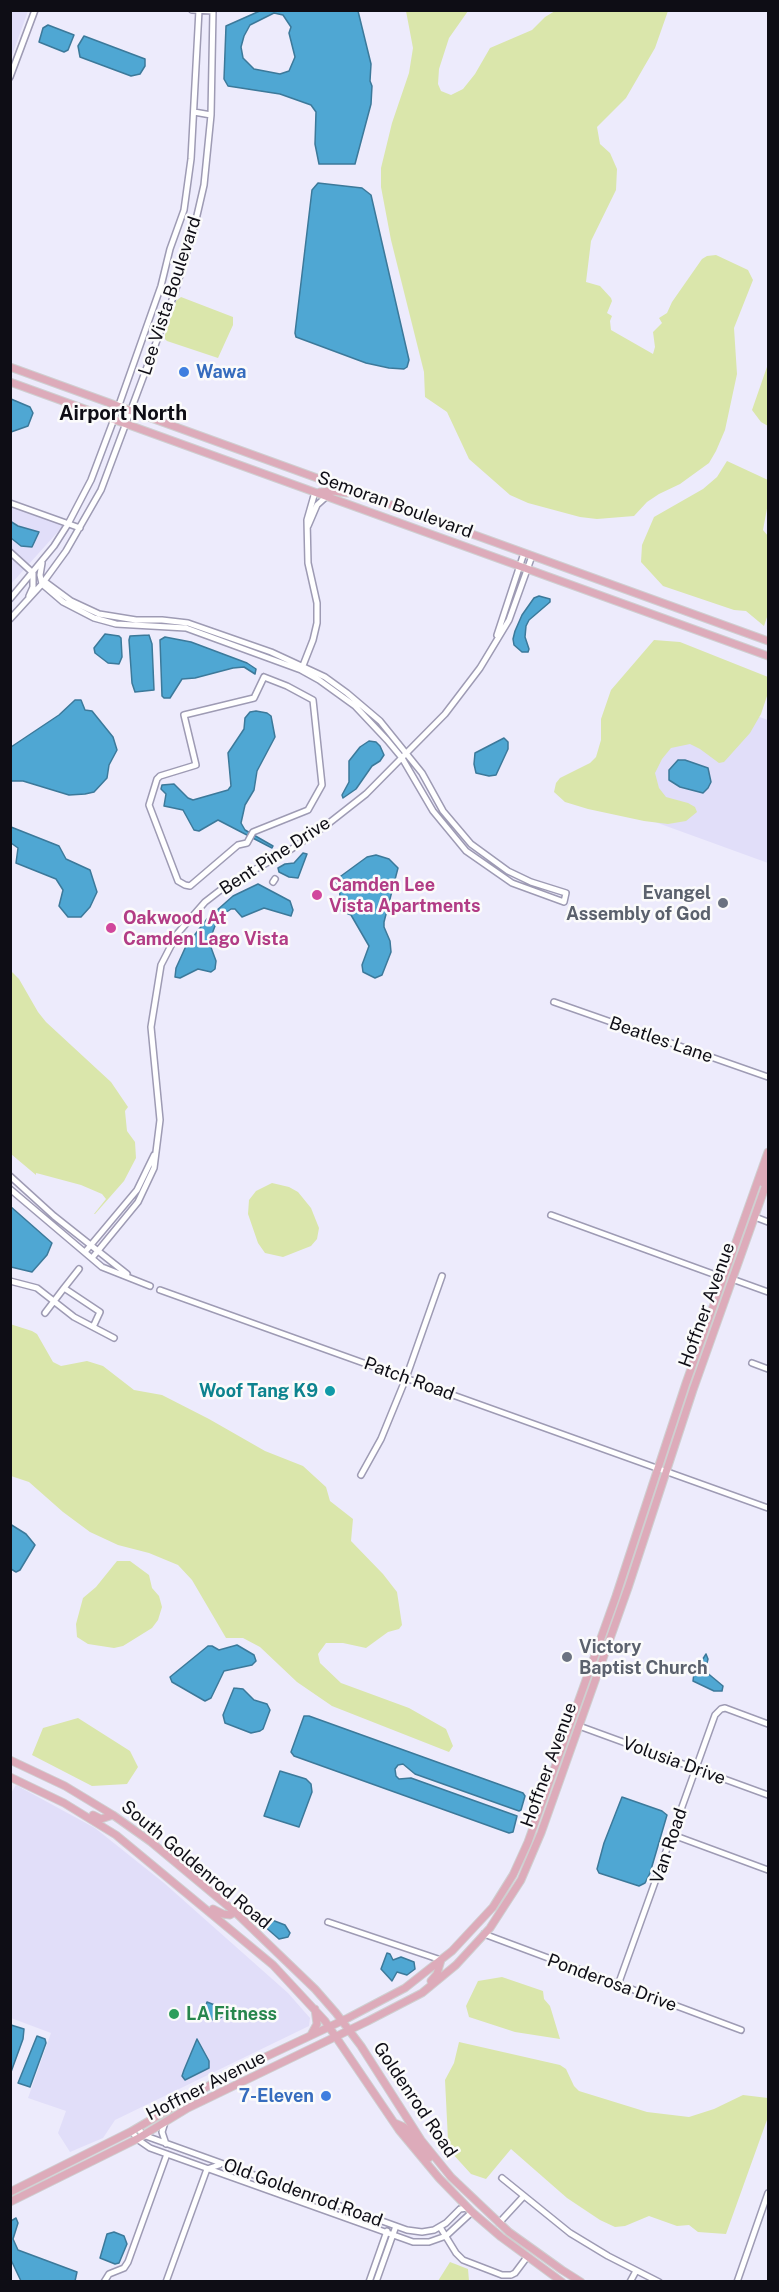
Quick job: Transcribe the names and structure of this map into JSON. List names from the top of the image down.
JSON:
{
  "streets": {
    "main road": [
      "Semoran Boulevard",
      "Hoffner Avenue",
      "South Goldenrod Road",
      "Goldenrod Road"
    ],
    "street": [
      "Lee Vista Boulevard",
      "Bent Pine Drive",
      "Beatles Lane",
      "Patch Road",
      "Volusia Drive",
      "Van Road",
      "Ponderosa Drive",
      "Old Goldenrod Road"
    ]
  },
  "crossings": [
    ["Lee Vista Boulevard", "Semoran Boulevard"],
    ["Semoran Boulevard", "Bent Pine Drive"],
    ["Hoffner Avenue", "Patch Road"],
    ["Hoffner Avenue", "Volusia Drive"],
    ["Hoffner Avenue", "South Goldenrod Road"],
    ["Hoffner Avenue", "Ponderosa Drive"],
    ["Hoffner Avenue", "Goldenrod Road"],
    ["Hoffner Avenue", "Old Goldenrod Road"],
    ["Volusia Drive", "Van Road"],
    ["Van Road", "Ponderosa Drive"],
    ["South Goldenrod Road", "Goldenrod Road"]
  ],
  "districts": ["Airport North"],
  "places": [
    "Wawa",
    "Camden Lee Vista Apartments",
    "Evangel Assembly of God",
    "Oakwood At Camden Lago Vista",
    "Woof Tang K9",
    "Victory Baptist Church",
    "LA Fitness",
    "7-Eleven"
  ]
}
